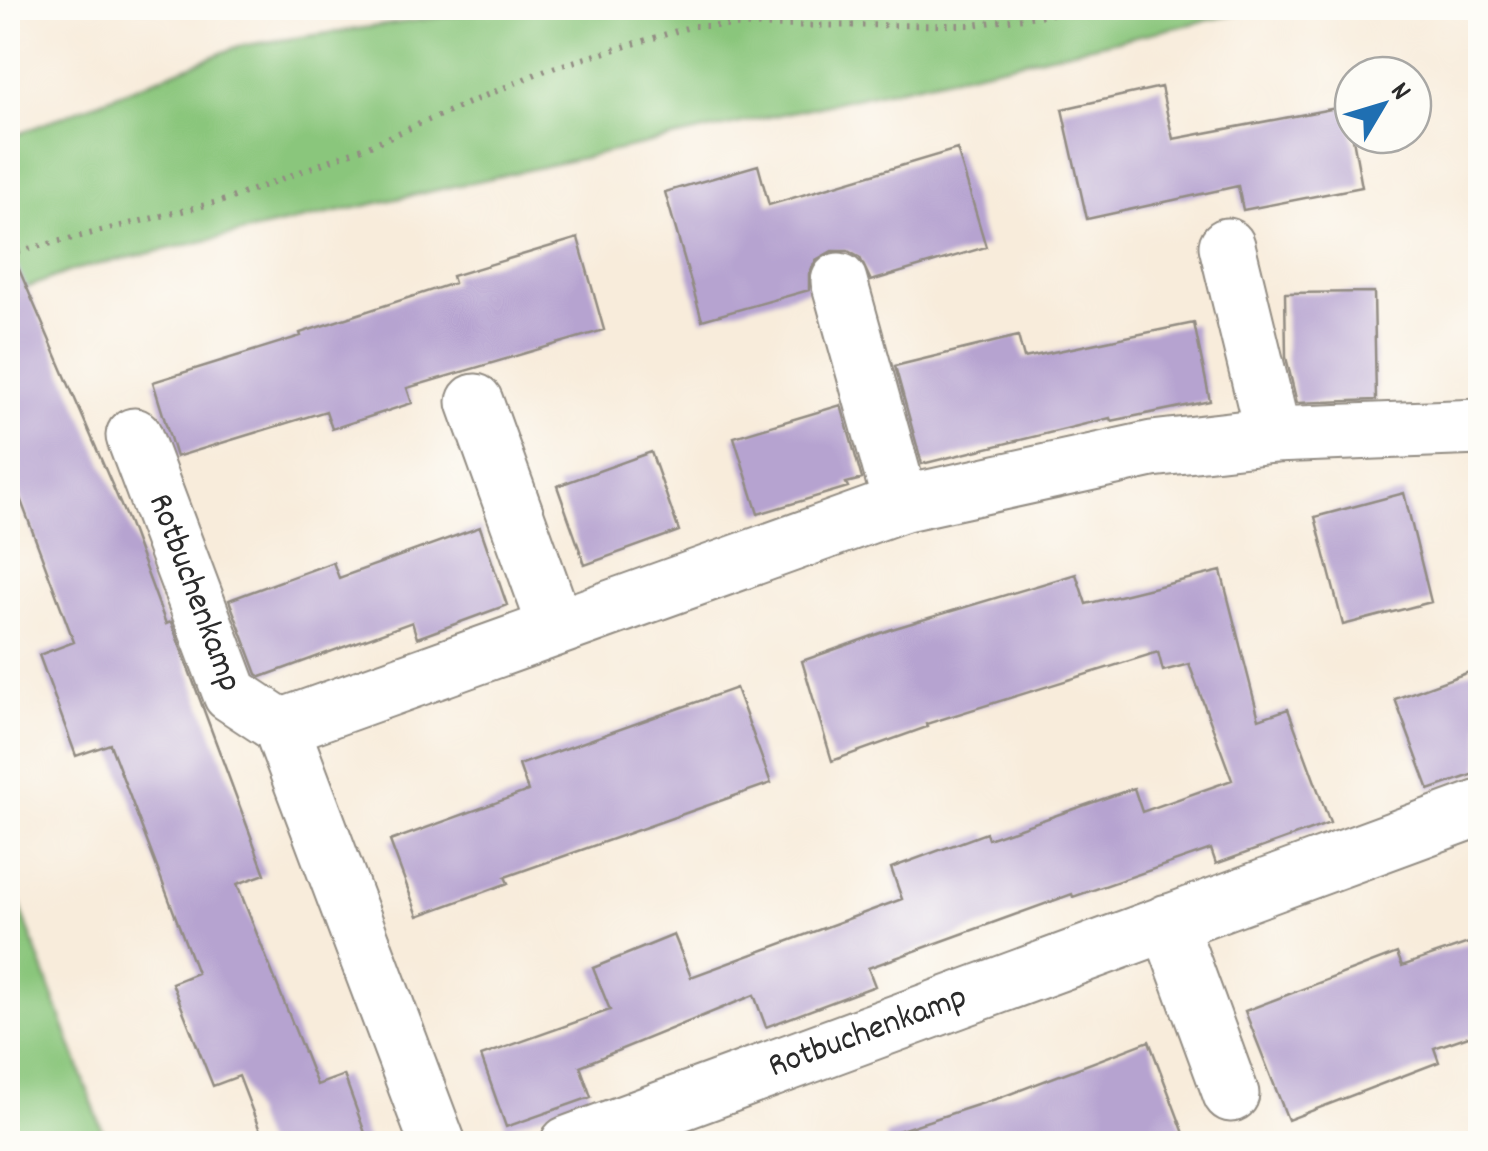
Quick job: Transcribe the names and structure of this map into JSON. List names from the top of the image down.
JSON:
{
  "streets": {
    "street": ["Rotbuchenkamp"]
  },
  "north": "top right"
}
